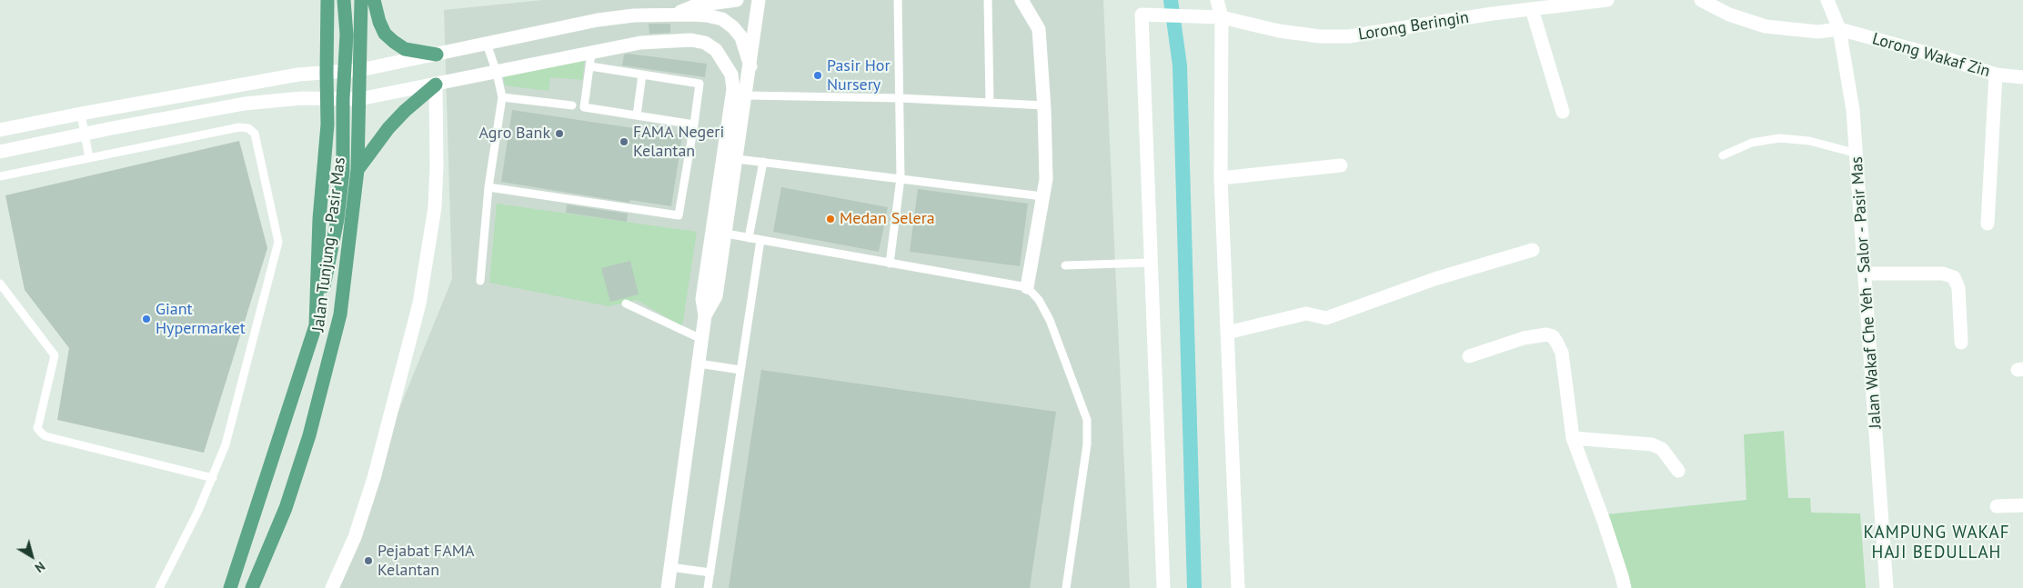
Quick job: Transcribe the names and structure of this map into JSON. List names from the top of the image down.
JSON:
{
  "streets": {
    "main road": ["Jalan Tunjung - Pasir Mas"],
    "street": ["Lorong Beringin", "Lorong Wakaf Zin", "Jalan Wakaf Che Yeh - Salor - Pasir Mas"]
  },
  "crossings": [
    ["Lorong Wakaf Zin", "Jalan Wakaf Che Yeh - Salor - Pasir Mas"]
  ],
  "districts": ["KAMPUNG WAKAF HAJI BEDULLAH"],
  "places": [
    "Pasir Hor Nursery",
    "Agro Bank",
    "FAMA Negeri Kelantan",
    "Medan Selera",
    "Giant Hypermarket",
    "Pejabat FAMA Kelantan"
  ],
  "north": "bottom right"
}
